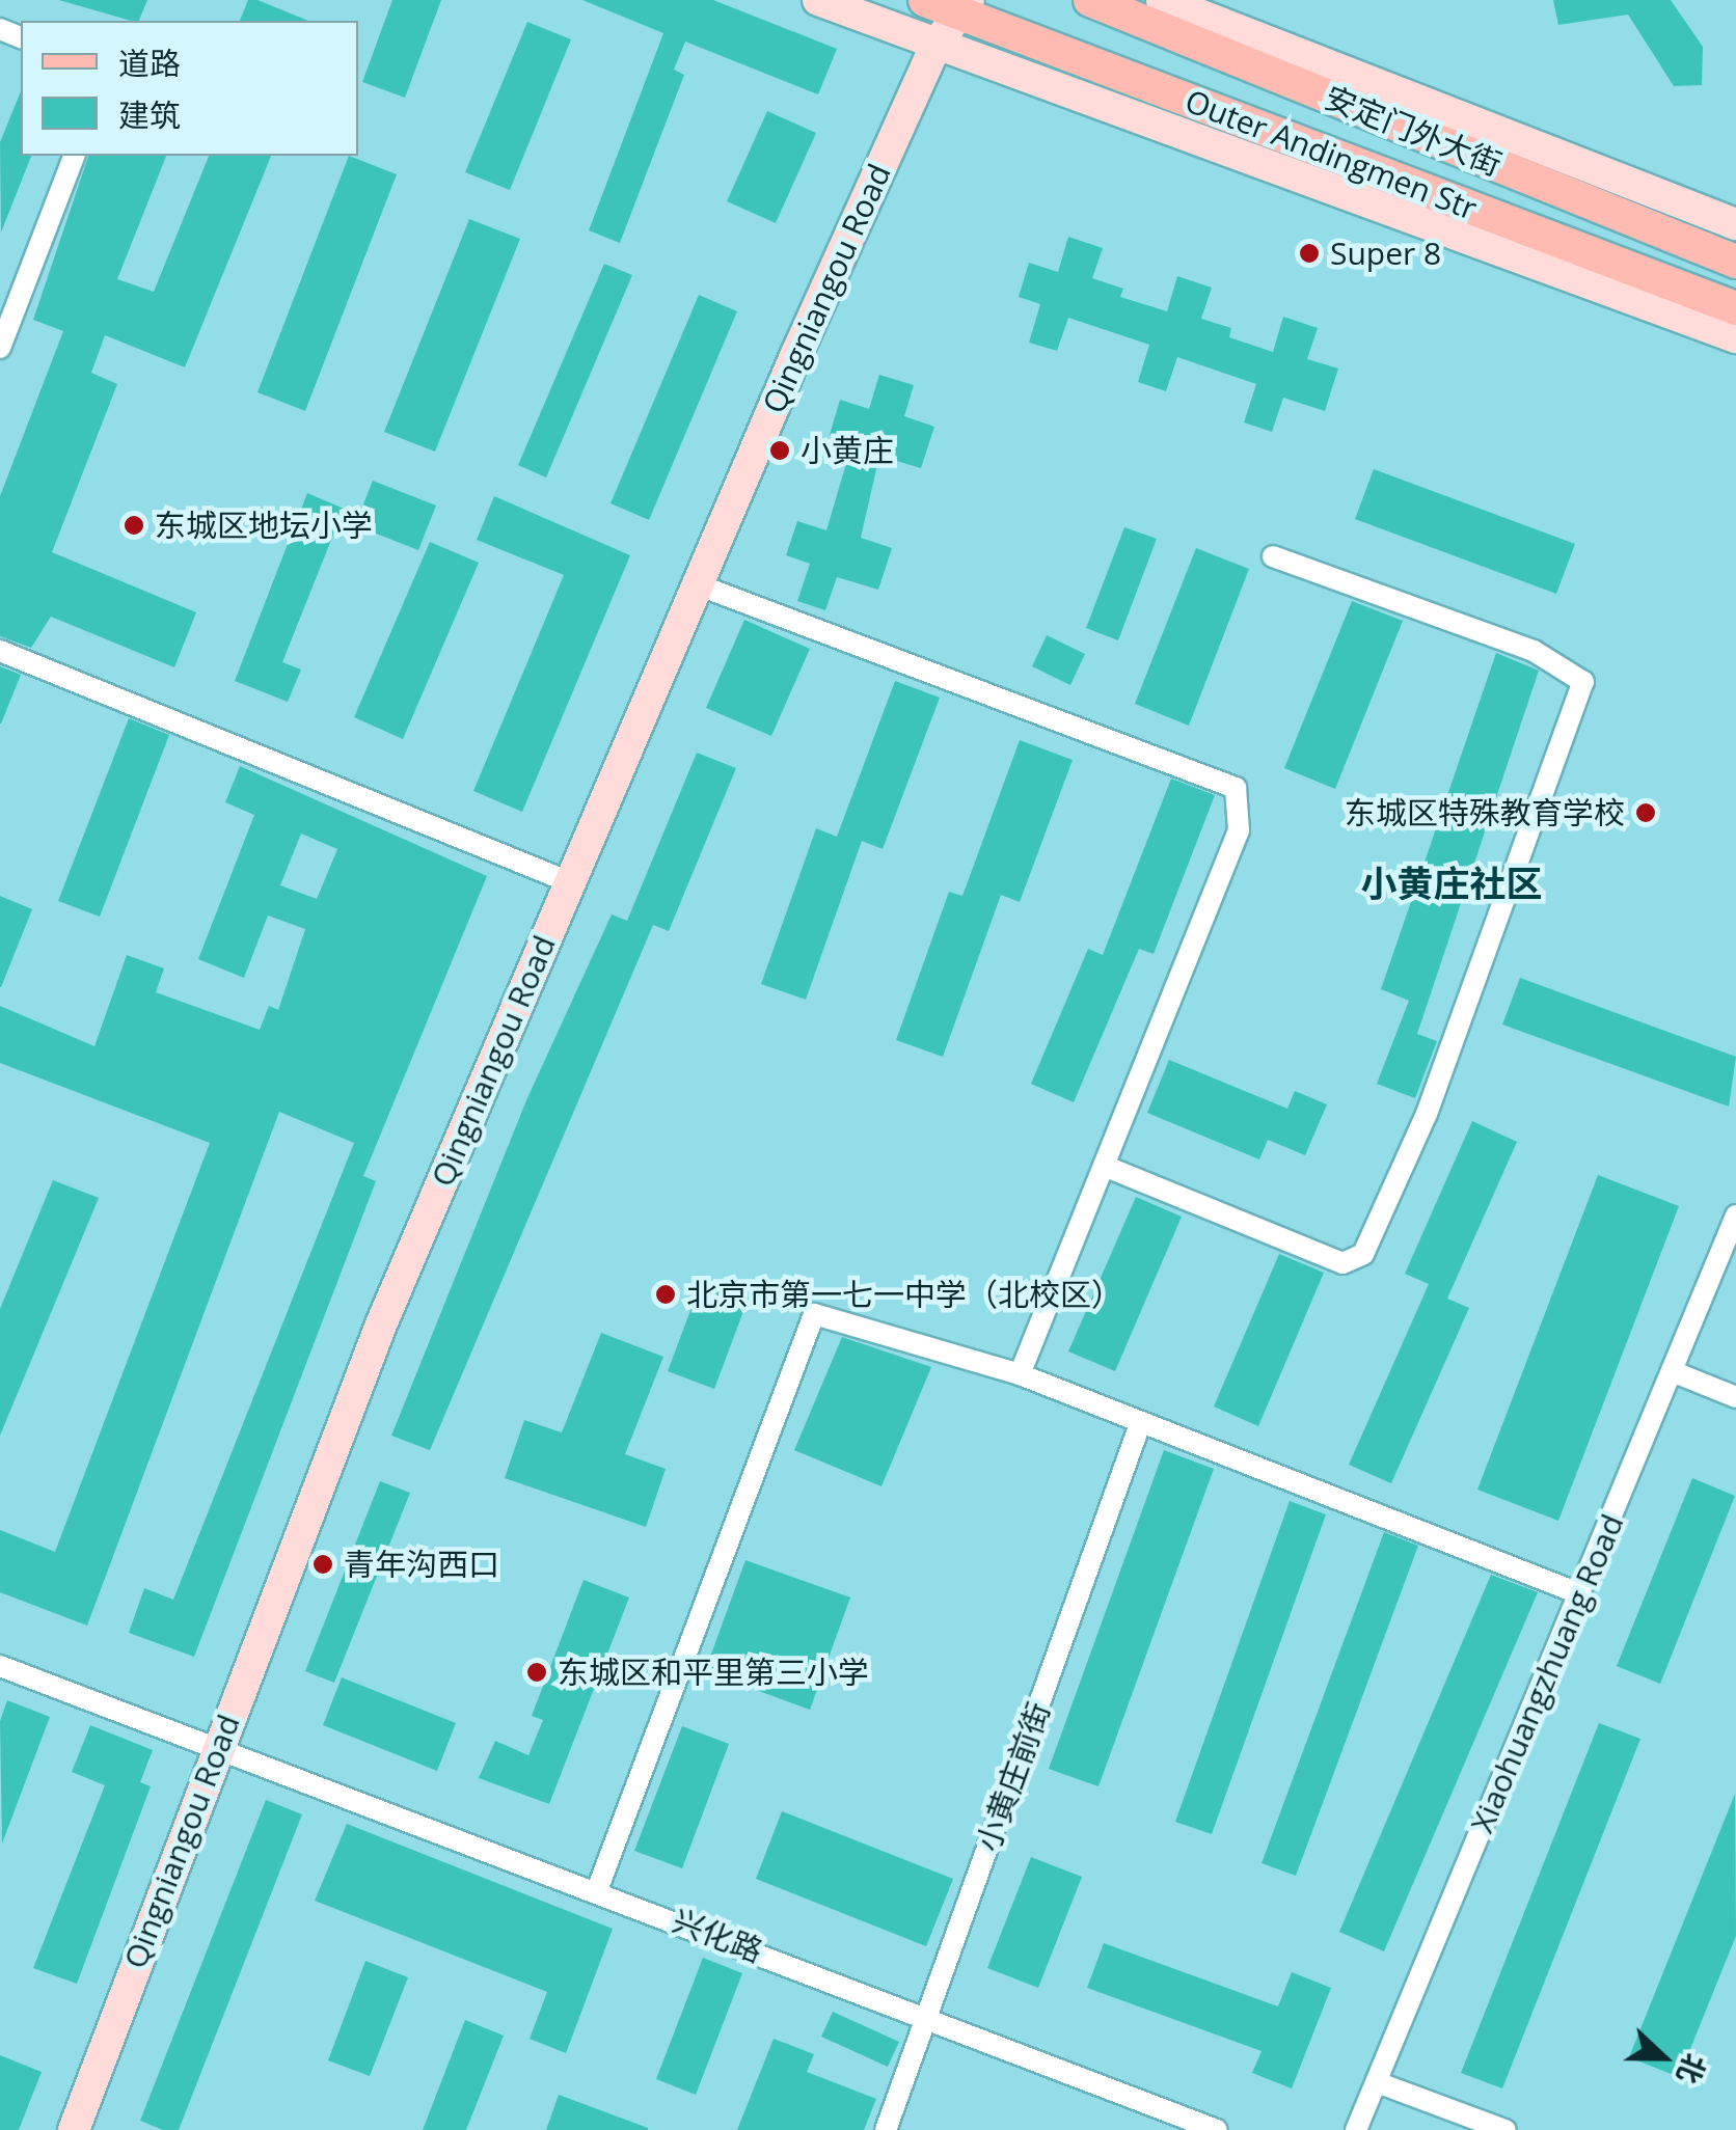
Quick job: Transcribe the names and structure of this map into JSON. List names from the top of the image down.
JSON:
{
  "streets": {
    "main road": ["安定门外大街", "Outer Andingmen Str"],
    "street": [
      "Qingniangou Road",
      "Xiaohuangzhuang Road",
      "小黄庄前街",
      "兴化路"
    ]
  },
  "crossings": [
    ["Outer Andingmen Str", "Qingniangou Road"],
    ["Qingniangou Road", "兴化路"],
    ["小黄庄前街", "兴化路"]
  ],
  "districts": ["小黄庄社区"],
  "places": [
    "Super 8",
    "小黄庄",
    "东城区地坛小学",
    "东城区特殊教育学校",
    "北京市第一七一中学（北校区）",
    "青年沟西口",
    "东城区和平里第三小学"
  ],
  "legend": ["道路", "建筑"],
  "north": "right"
}
